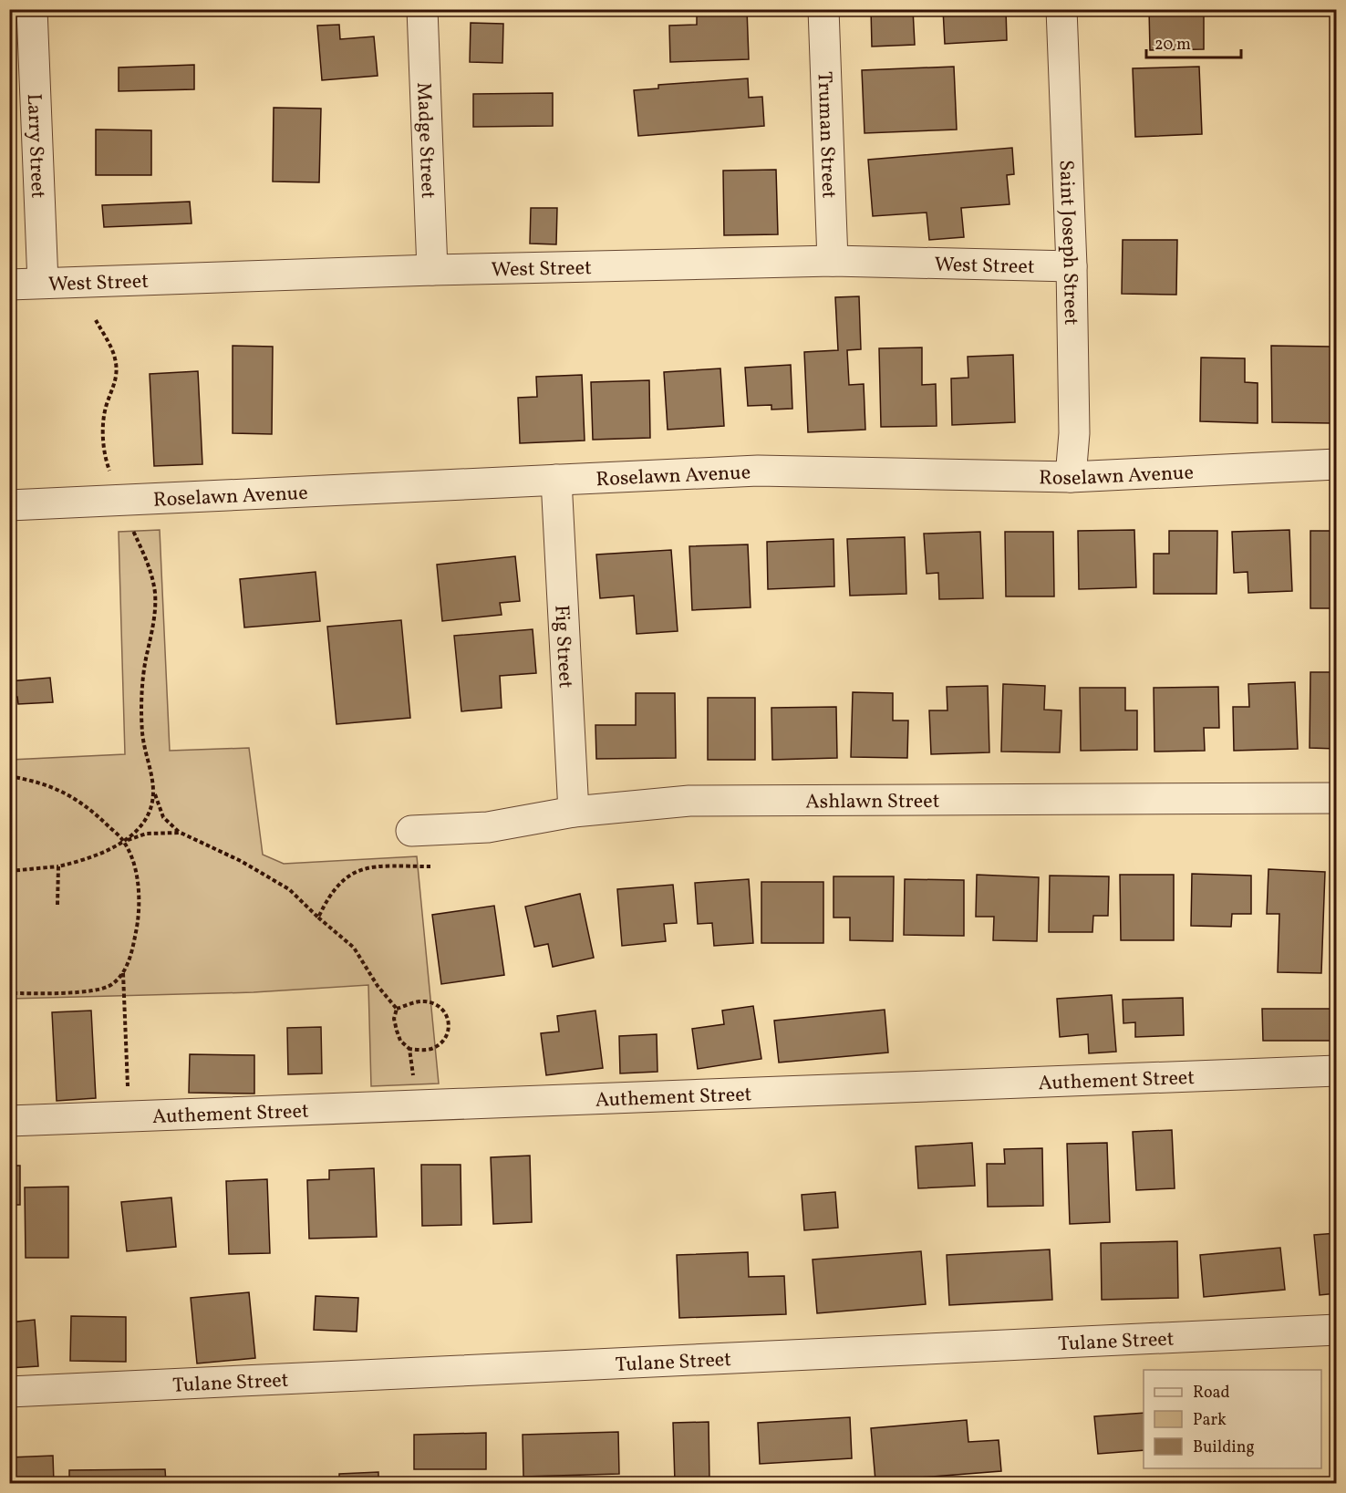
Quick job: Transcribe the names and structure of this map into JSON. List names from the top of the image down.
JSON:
{
  "streets": {
    "street": [
      "Truman Street",
      "Madge Street",
      "Larry Street",
      "Saint Joseph Street",
      "West Street",
      "Roselawn Avenue",
      "Fig Street",
      "Ashlawn Street",
      "Authement Street",
      "Tulane Street"
    ]
  },
  "crossings": [
    ["Truman Street", "West Street"],
    ["Madge Street", "West Street"],
    ["Larry Street", "West Street"],
    ["Saint Joseph Street", "West Street"],
    ["Saint Joseph Street", "Roselawn Avenue"],
    ["Roselawn Avenue", "Fig Street"],
    ["Fig Street", "Ashlawn Street"]
  ],
  "legend": ["Road", "Park", "Building"],
  "scale_bar": "20 m"
}
